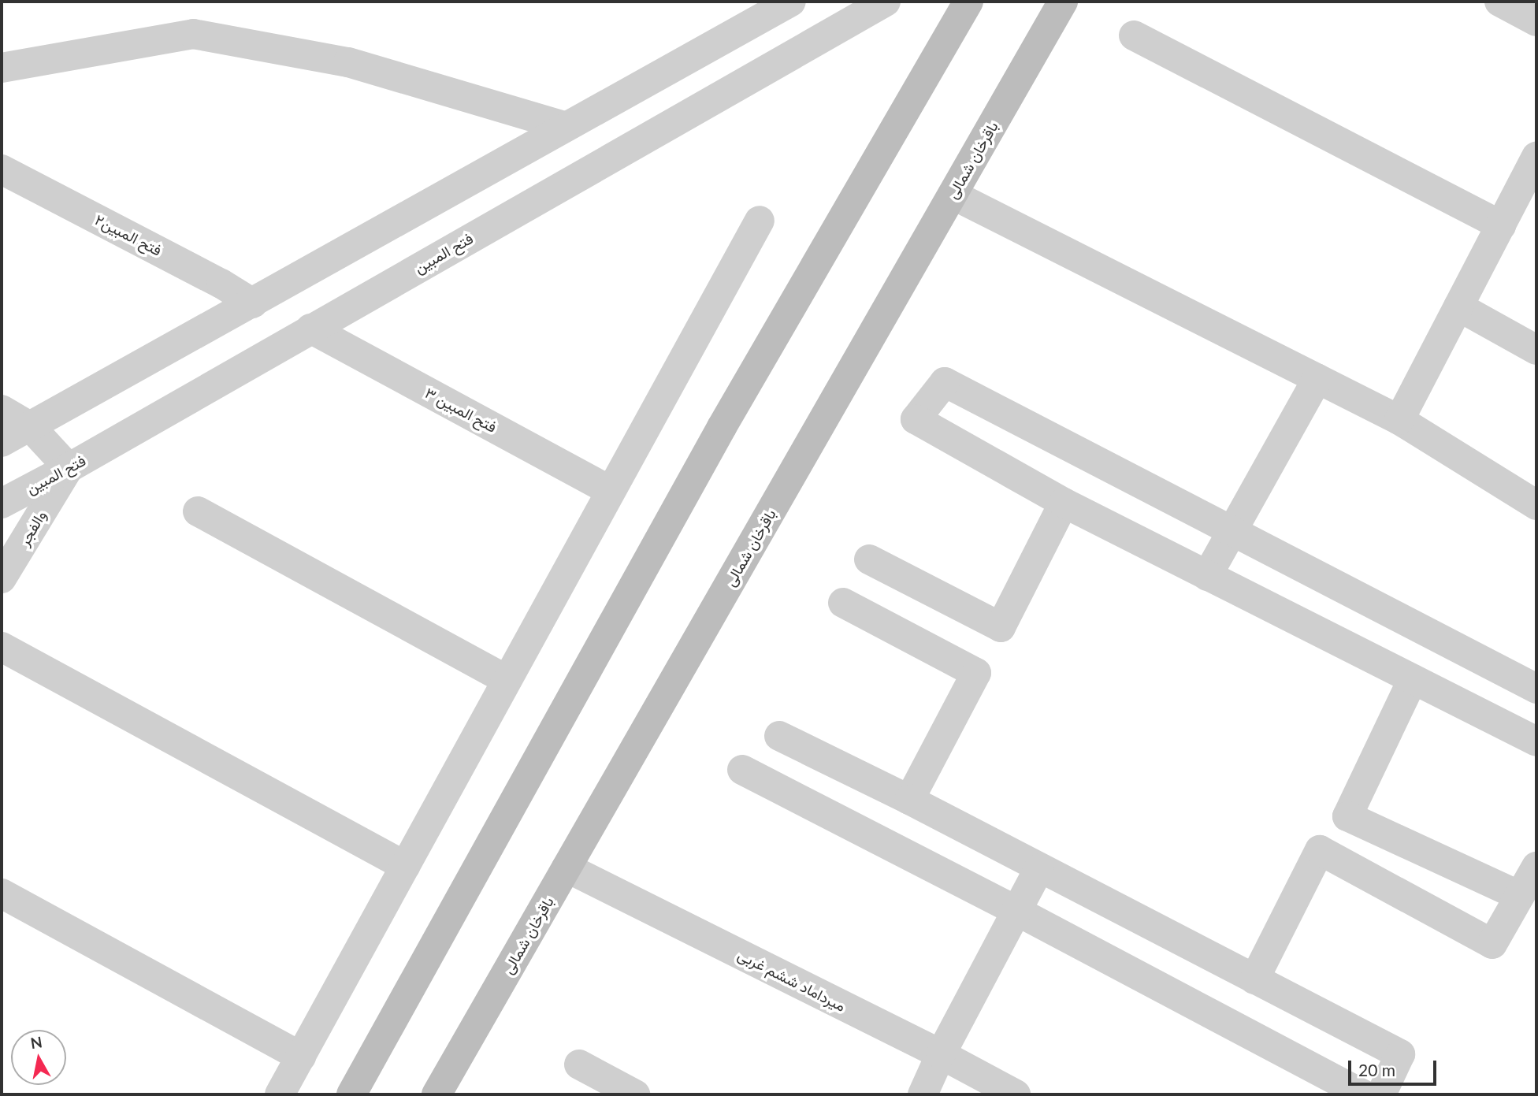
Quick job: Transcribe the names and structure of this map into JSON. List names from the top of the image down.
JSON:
{
  "streets": {
    "main road": ["باقرخان شمالی"],
    "street": [
      "فتح المبین۲",
      "فتح المبین",
      "فتح المبین ۳",
      "والفجر",
      "میرداماد ششم غربی"
    ]
  },
  "crossings": [
    ["باقرخان شمالی", "میرداماد ششم غربی"],
    ["فتح المبین", "فتح المبین ۳"],
    ["فتح المبین", "والفجر"]
  ],
  "scale_bar": "20 m",
  "north": "top"
}
